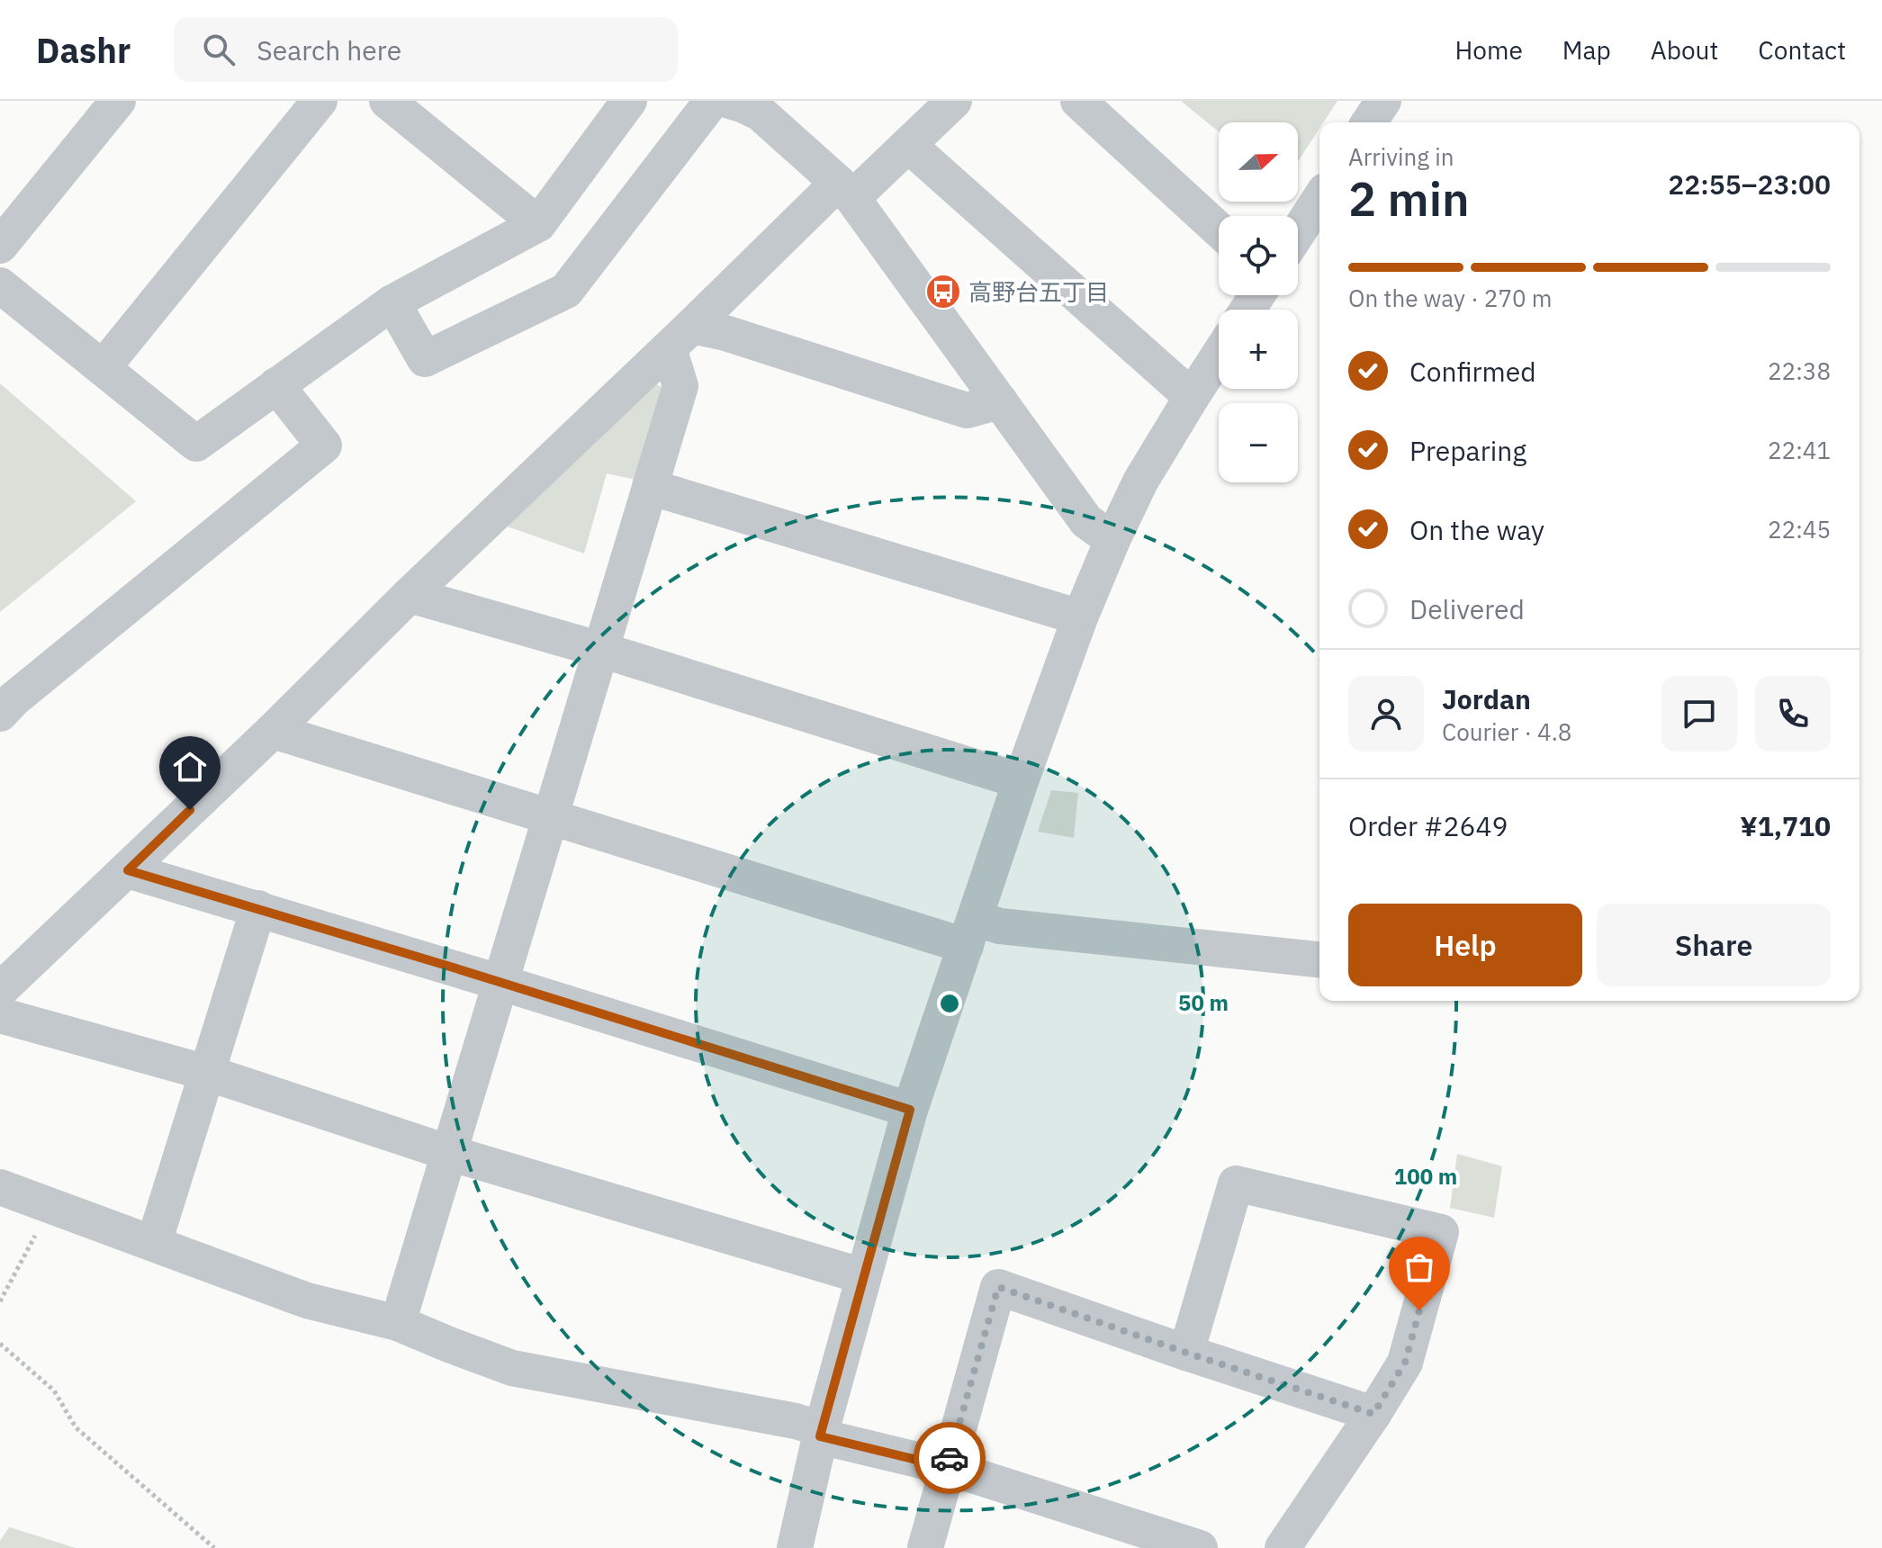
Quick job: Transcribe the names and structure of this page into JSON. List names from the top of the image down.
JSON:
{
  "places": {
    "bus stop": ["高野台五丁目"]
  },
  "north": "right",
  "page": {
    "header": "Dashr",
    "search": "Search here",
    "nav": [
      "Home",
      "Map",
      "About",
      "Contact"
    ],
    "map_buttons": ["+", "−"],
    "heading": ["2 min", "Arriving in", "22:55–23:00"],
    "panel": [
      "Jordan",
      "Courier · 4.8",
      "Order #2649",
      "¥1,710"
    ],
    "bar": "On the way · 270 m",
    "list": [
      ["Confirmed", "22:38"],
      ["Preparing", "22:41"],
      ["On the way", "22:45"],
      "Delivered"
    ],
    "buttons": ["Help", "Share"]
  },
  "rings": ["50 m", "100 m"]
}
